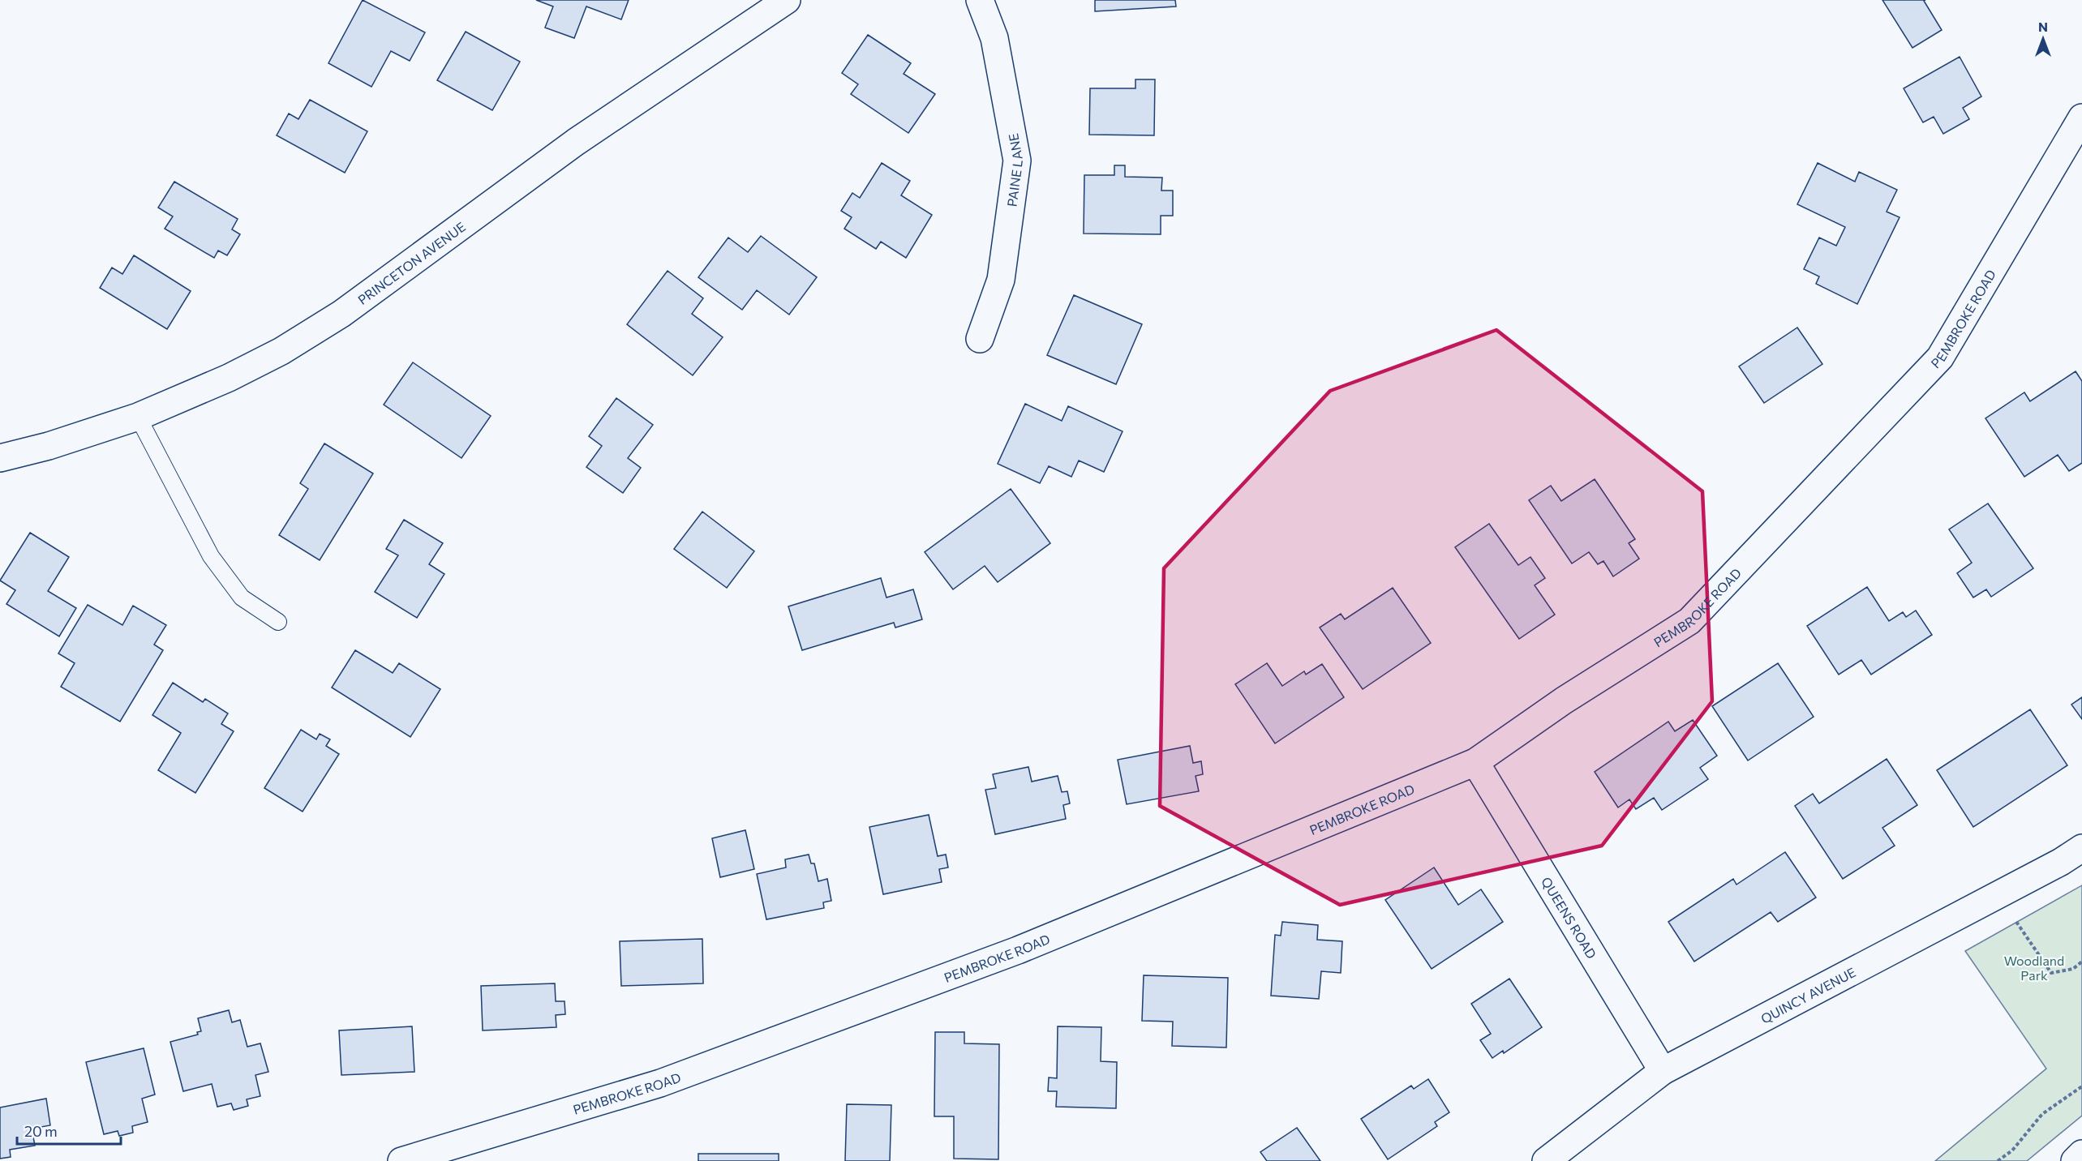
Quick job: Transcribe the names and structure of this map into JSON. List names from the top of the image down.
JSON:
{
  "streets": {
    "street": [
      "PAINE LANE",
      "PRINCETON AVENUE",
      "PEMBROKE ROAD",
      "QUEENS ROAD",
      "QUINCY AVENUE"
    ]
  },
  "crossings": [
    ["PEMBROKE ROAD", "QUEENS ROAD"],
    ["QUEENS ROAD", "QUINCY AVENUE"]
  ],
  "parks": ["Woodland Park"],
  "scale_bar": "20 m",
  "north": "top"
}
